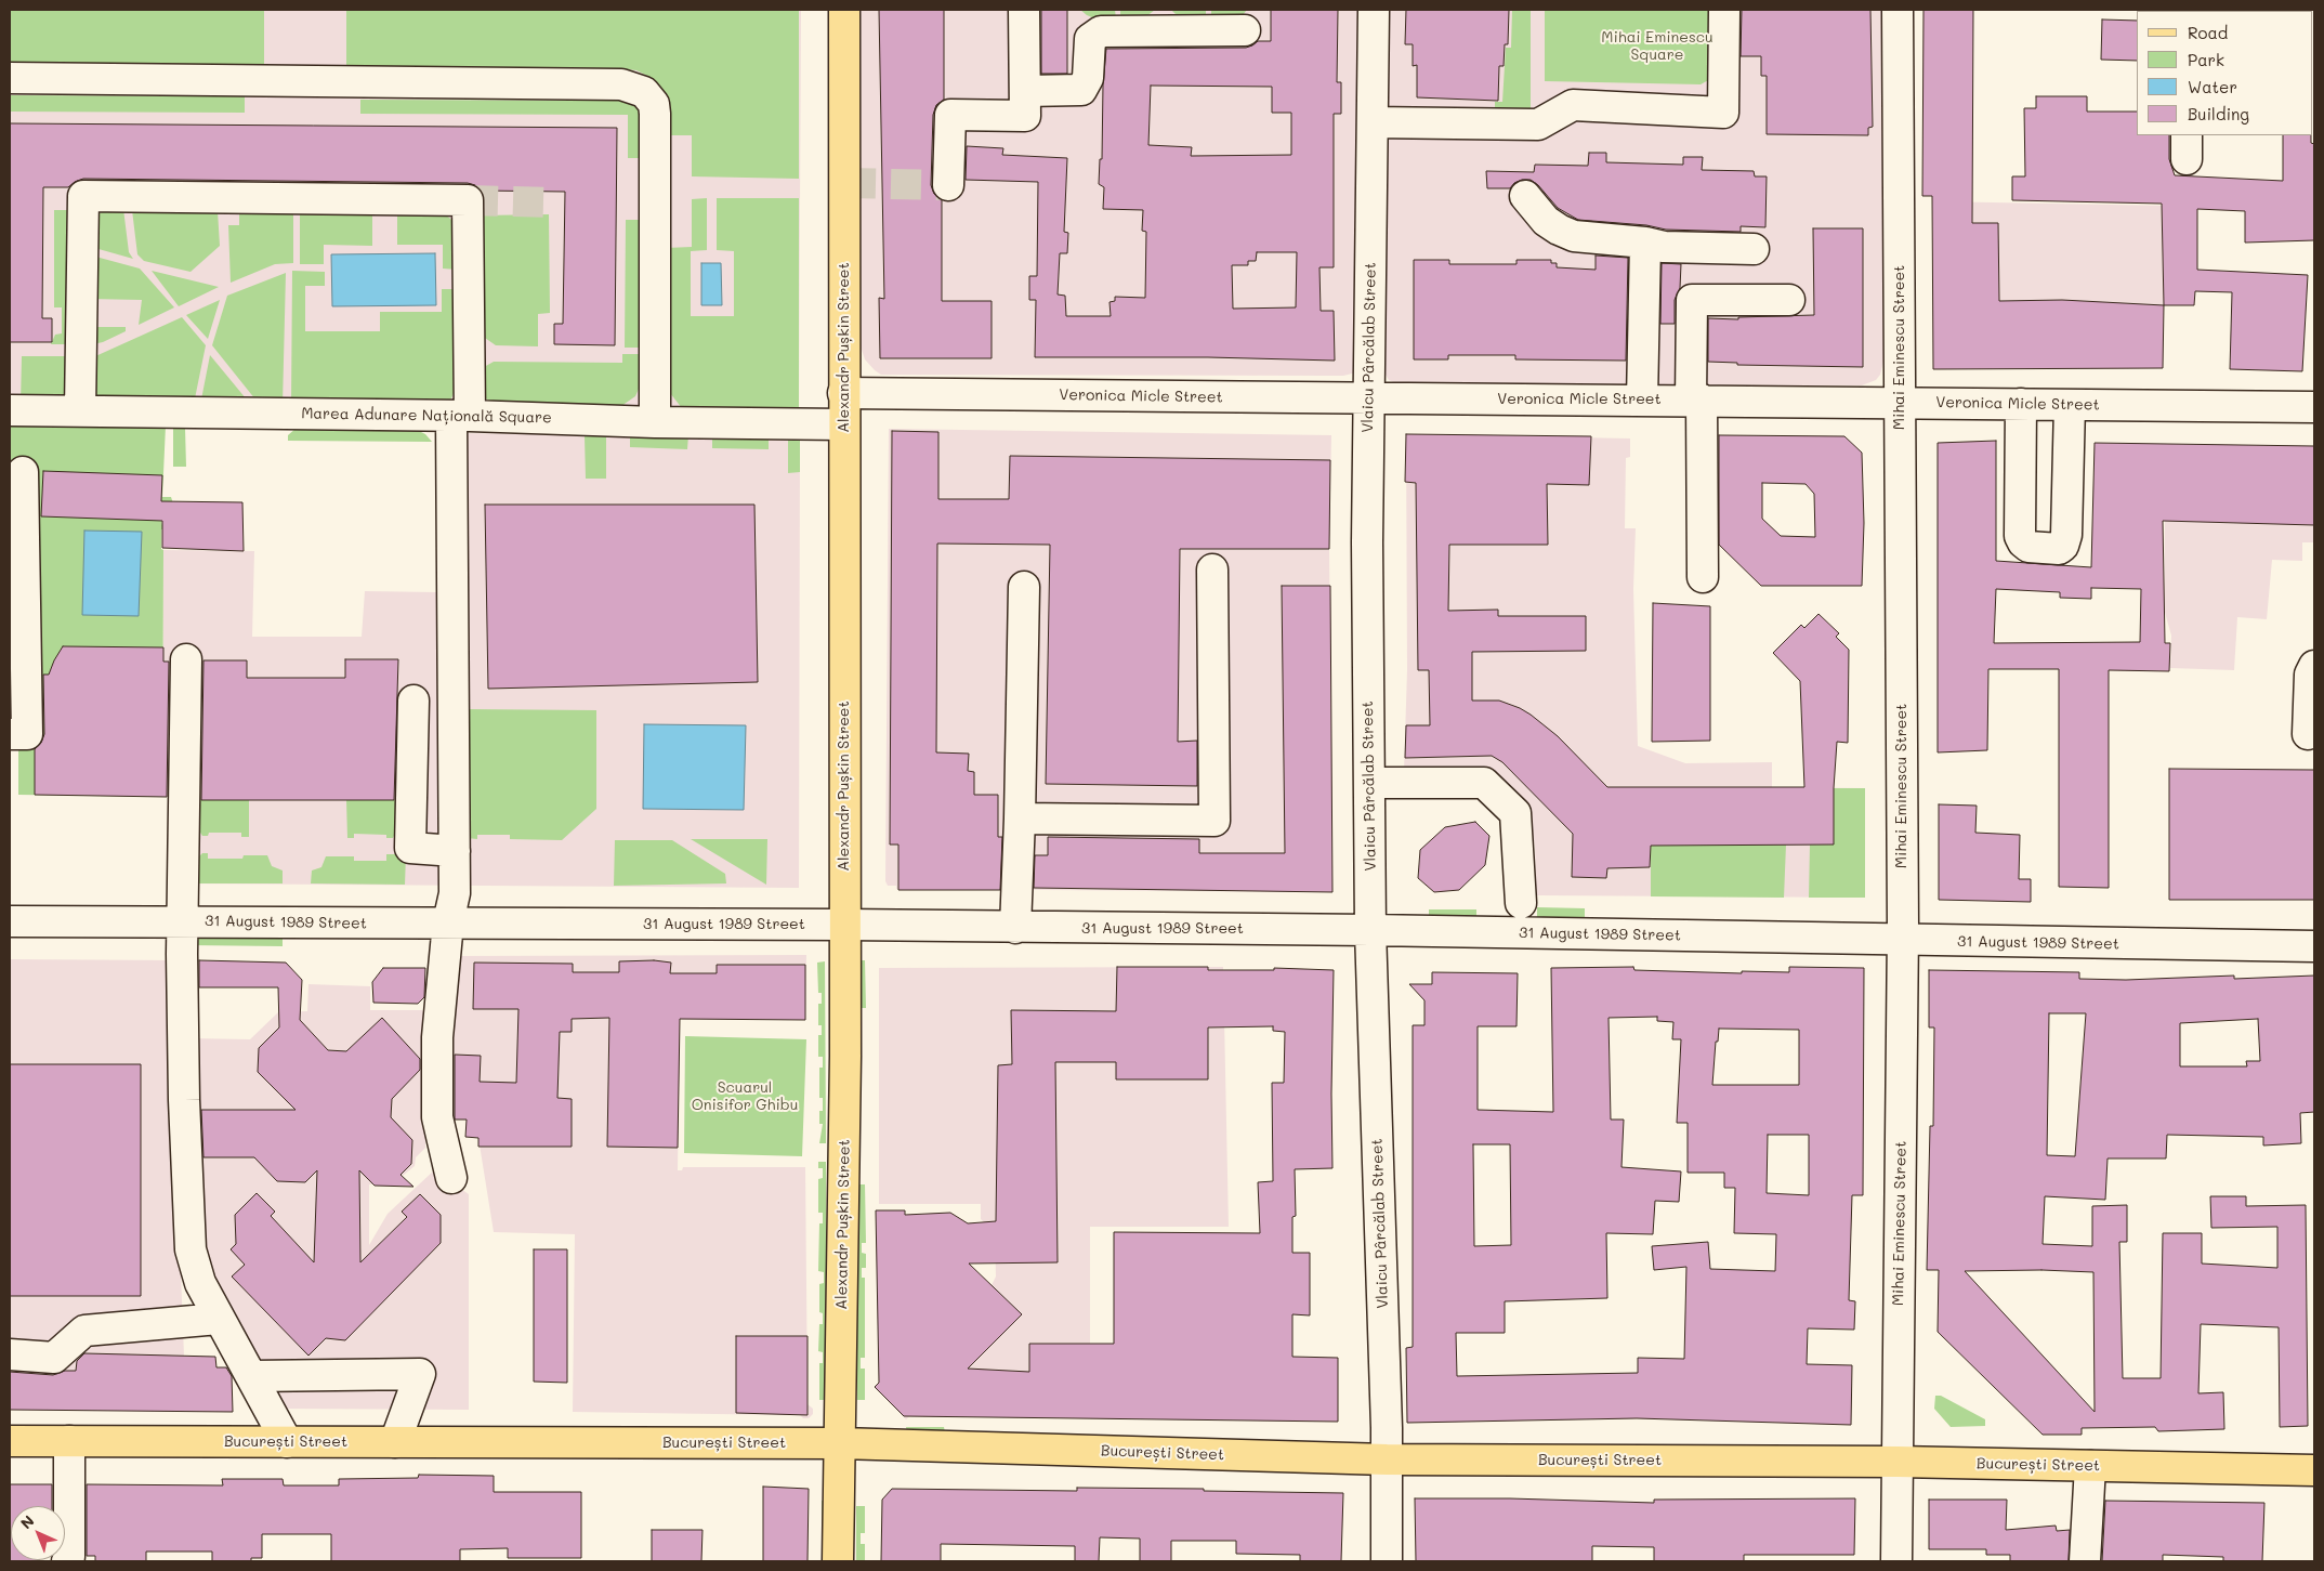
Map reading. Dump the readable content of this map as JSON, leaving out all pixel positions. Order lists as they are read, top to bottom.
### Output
{
  "streets": {
    "main road": ["Alexandr Pușkin Street", "București Street"],
    "street": [
      "Vlaicu Pârcălab Street",
      "Mihai Eminescu Street",
      "Veronica Micle Street",
      "Marea Adunare Națională Square",
      "31 August 1989 Street"
    ]
  },
  "crossings": [
    ["Alexandr Pușkin Street", "Veronica Micle Street"],
    ["Alexandr Pușkin Street", "Marea Adunare Națională Square"],
    ["Alexandr Pușkin Street", "31 August 1989 Street"],
    ["Alexandr Pușkin Street", "București Street"],
    ["Vlaicu Pârcălab Street", "Veronica Micle Street"],
    ["Vlaicu Pârcălab Street", "31 August 1989 Street"],
    ["Vlaicu Pârcălab Street", "București Street"],
    ["Mihai Eminescu Street", "Veronica Micle Street"],
    ["Mihai Eminescu Street", "31 August 1989 Street"],
    ["Mihai Eminescu Street", "București Street"]
  ],
  "parks": ["Mihai Eminescu Square", "Scuarul Onisifor Ghibu"],
  "legend": [
    "Road",
    "Park",
    "Water",
    "Building"
  ],
  "north": "top left"
}
